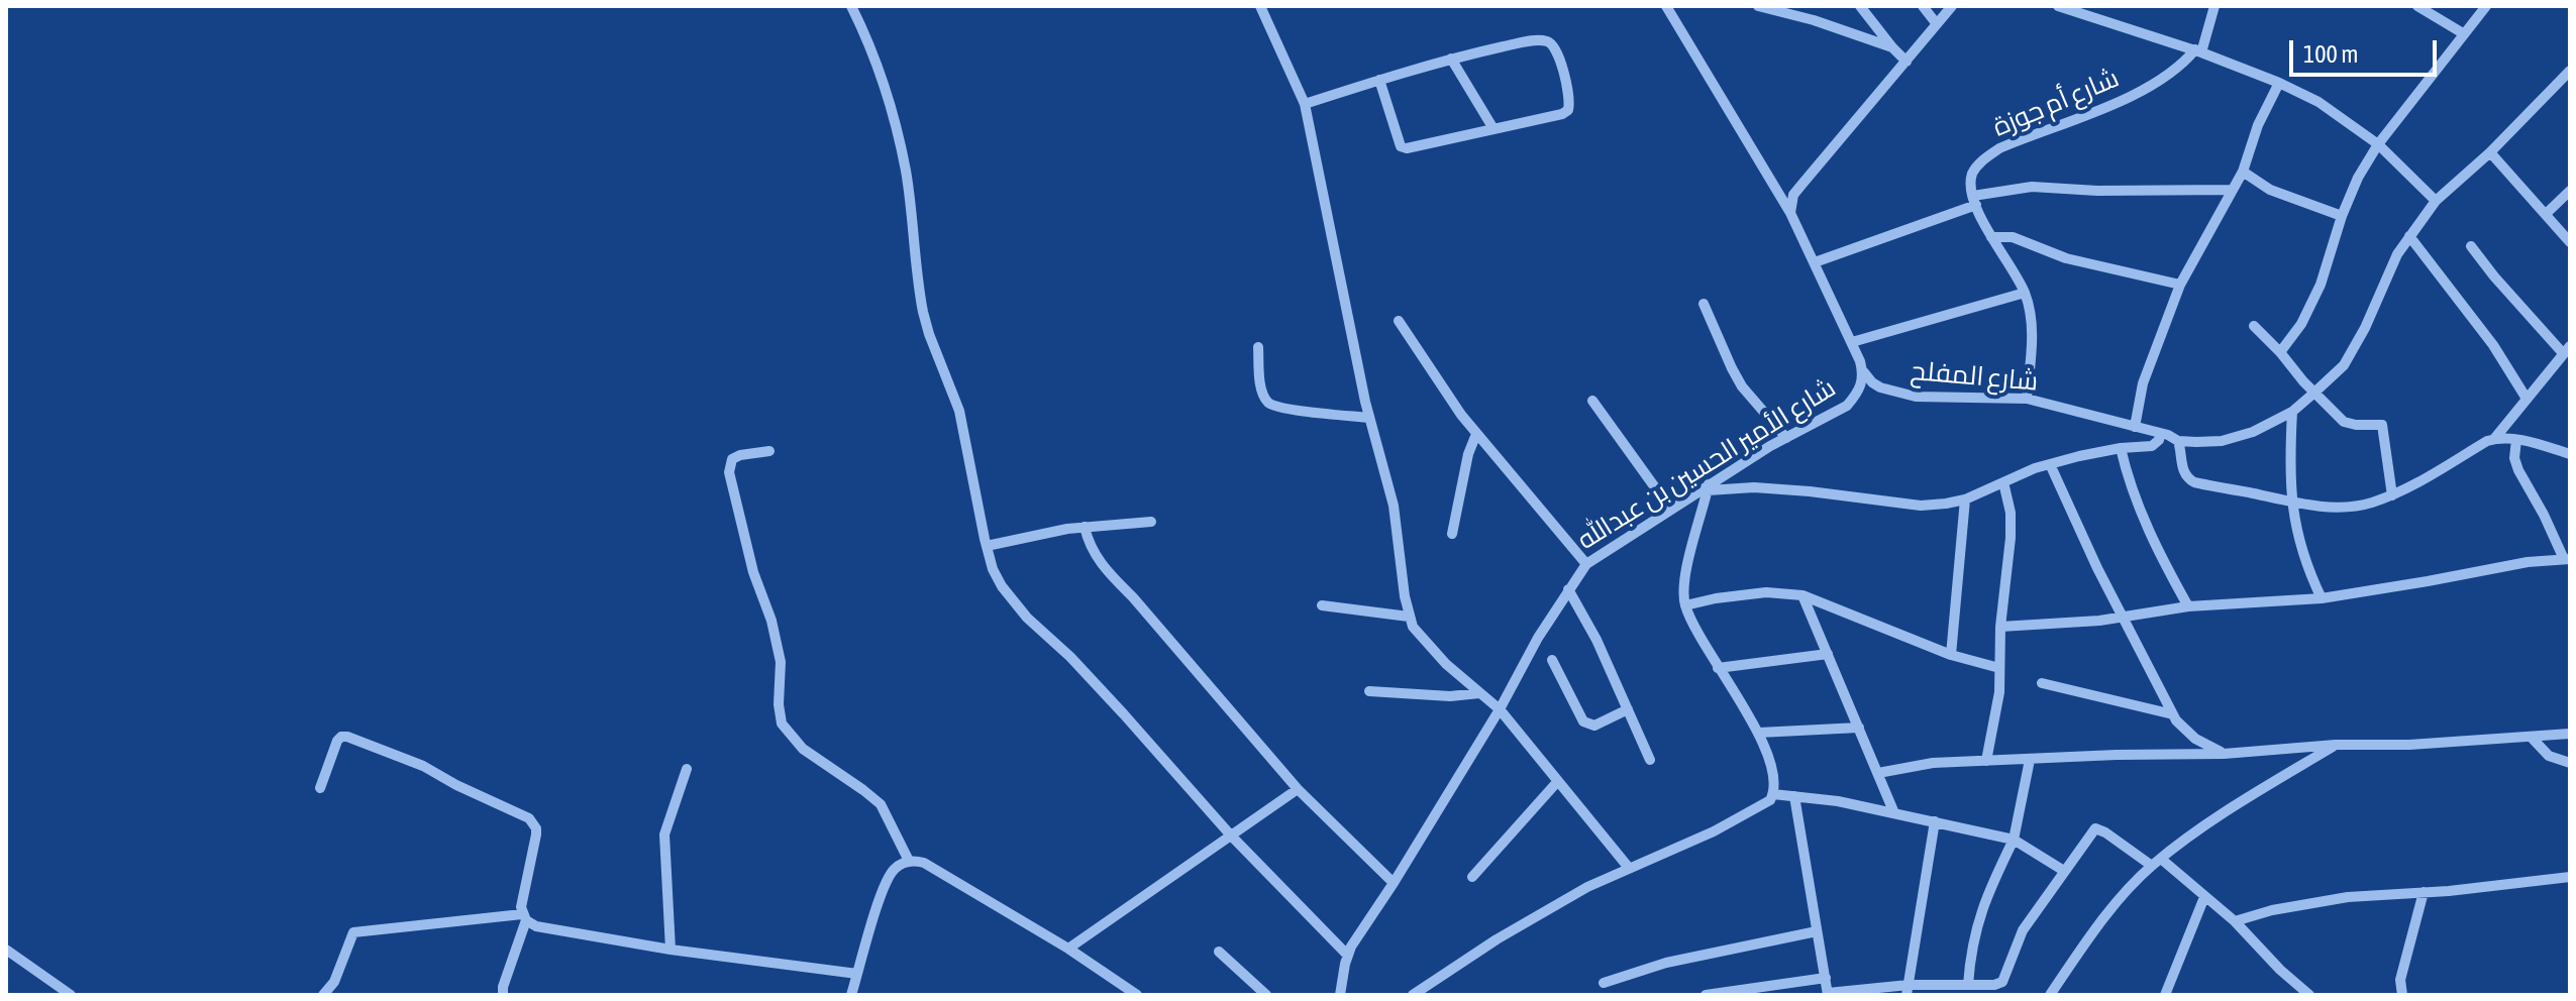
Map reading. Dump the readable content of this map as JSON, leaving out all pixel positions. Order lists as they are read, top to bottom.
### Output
{
  "streets": {
    "street": ["شارع أم جوزة", "شارع المفلح", "شارع الأمير الحسين بن عبدالله"]
  },
  "crossings": [
    ["شارع المفلح", "شارع الأمير الحسين بن عبدالله"]
  ],
  "scale_bar": "100 m"
}
